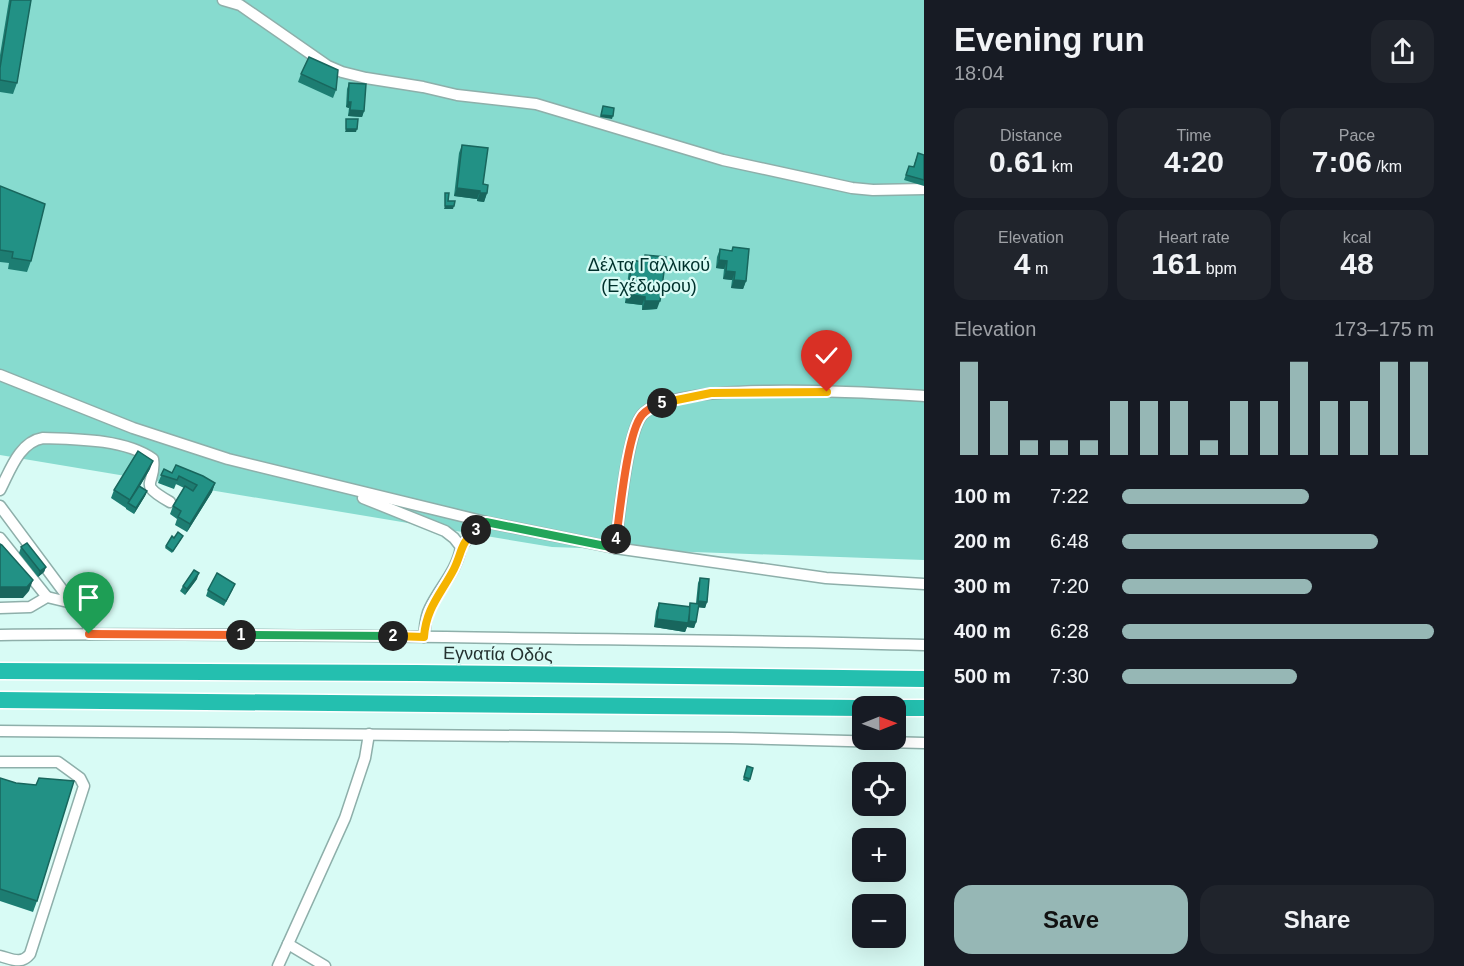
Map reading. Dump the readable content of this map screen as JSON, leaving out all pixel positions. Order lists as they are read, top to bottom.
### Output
{
  "streets": {
    "highway": ["Εγνατία Οδός"]
  },
  "parks": ["Δέλτα Γαλλικού (Εχέδωρου)"],
  "north": "right",
  "page": {
    "heading": ["Evening run", "18:04"],
    "stats": [
      ["Distance", "0.61 km"],
      ["Time", "4:20"],
      ["Pace", "7:06 /km"],
      ["Elevation", "4 m"],
      ["Heart rate", "161 bpm"],
      ["kcal", "48"]
    ],
    "chart": ["Elevation", "173–175 m"],
    "pins": [
      "5",
      "3",
      "4",
      "1",
      "2"
    ],
    "list": [
      {
        "name": "100 m",
        "note": "7:22"
      },
      {
        "name": "200 m",
        "note": "6:48"
      },
      {
        "name": "300 m",
        "note": "7:20"
      },
      {
        "name": "400 m",
        "note": "6:28"
      },
      {
        "name": "500 m",
        "note": "7:30"
      }
    ],
    "map_buttons": ["+", "−"],
    "buttons": ["Save", "Share"]
  }
}
